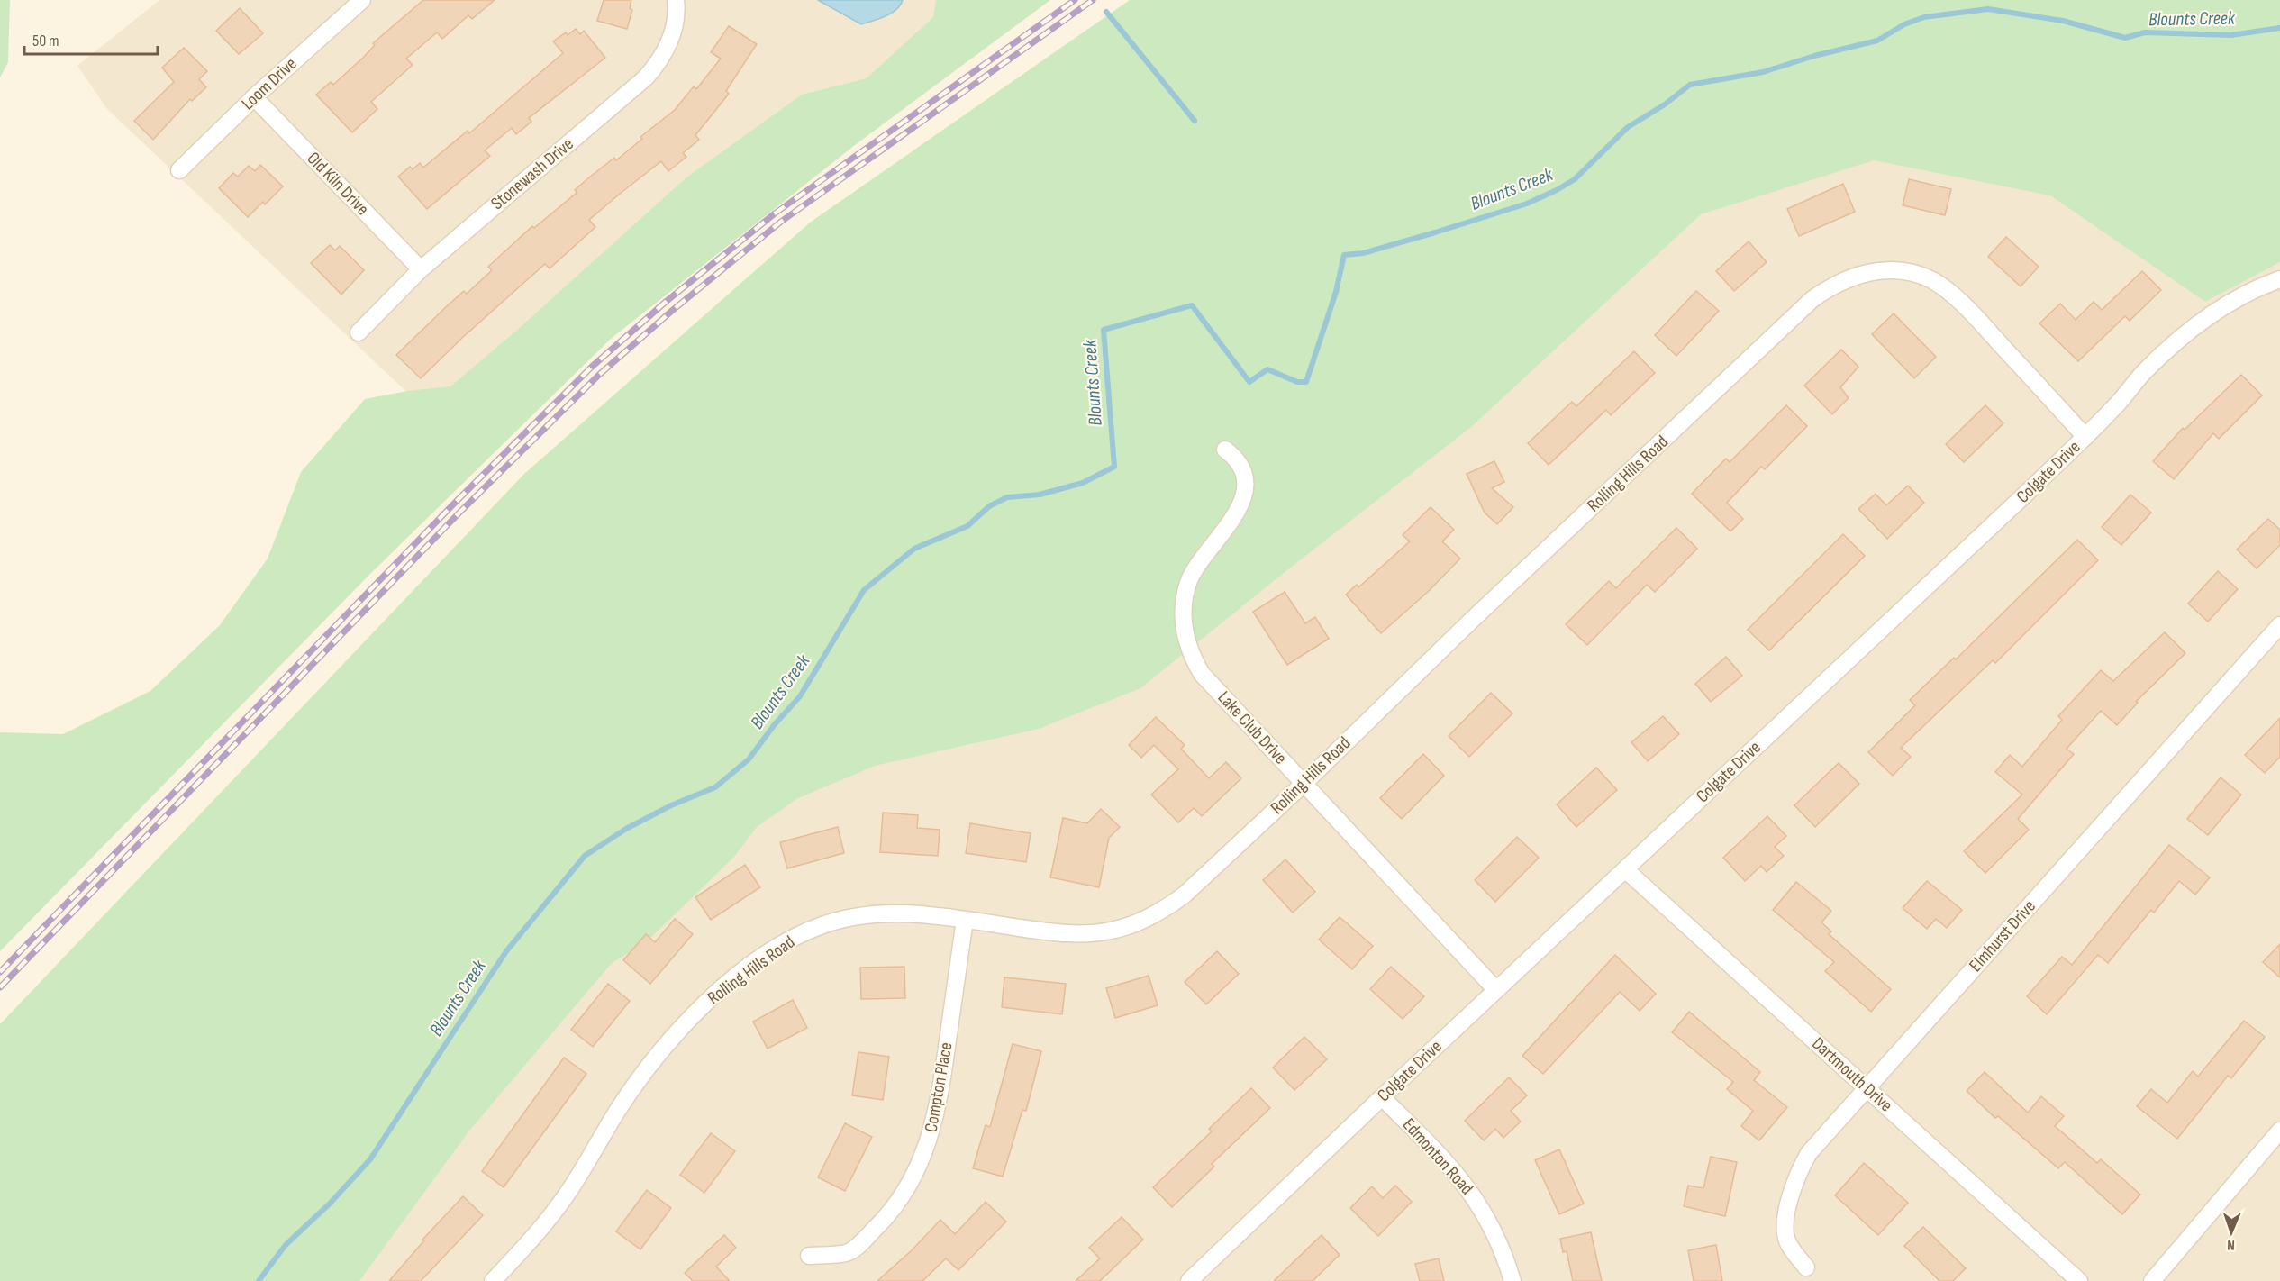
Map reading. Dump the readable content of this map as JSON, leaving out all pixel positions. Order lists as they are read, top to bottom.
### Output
{
  "streets": {
    "street": [
      "Loom Drive",
      "Stonewash Drive",
      "Old Kiln Drive",
      "Colgate Drive",
      "Rolling Hills Road",
      "Lake Club Drive",
      "Elmhurst Drive",
      "Dartmouth Drive",
      "Compton Place",
      "Edmonton Road"
    ]
  },
  "crossings": [
    ["Loom Drive", "Old Kiln Drive"],
    ["Stonewash Drive", "Old Kiln Drive"],
    ["Colgate Drive", "Rolling Hills Road"],
    ["Colgate Drive", "Lake Club Drive"],
    ["Colgate Drive", "Dartmouth Drive"],
    ["Colgate Drive", "Edmonton Road"],
    ["Rolling Hills Road", "Lake Club Drive"],
    ["Rolling Hills Road", "Compton Place"],
    ["Elmhurst Drive", "Dartmouth Drive"]
  ],
  "water": ["Blounts Creek"],
  "scale_bar": "50 m",
  "north": "bottom"
}
